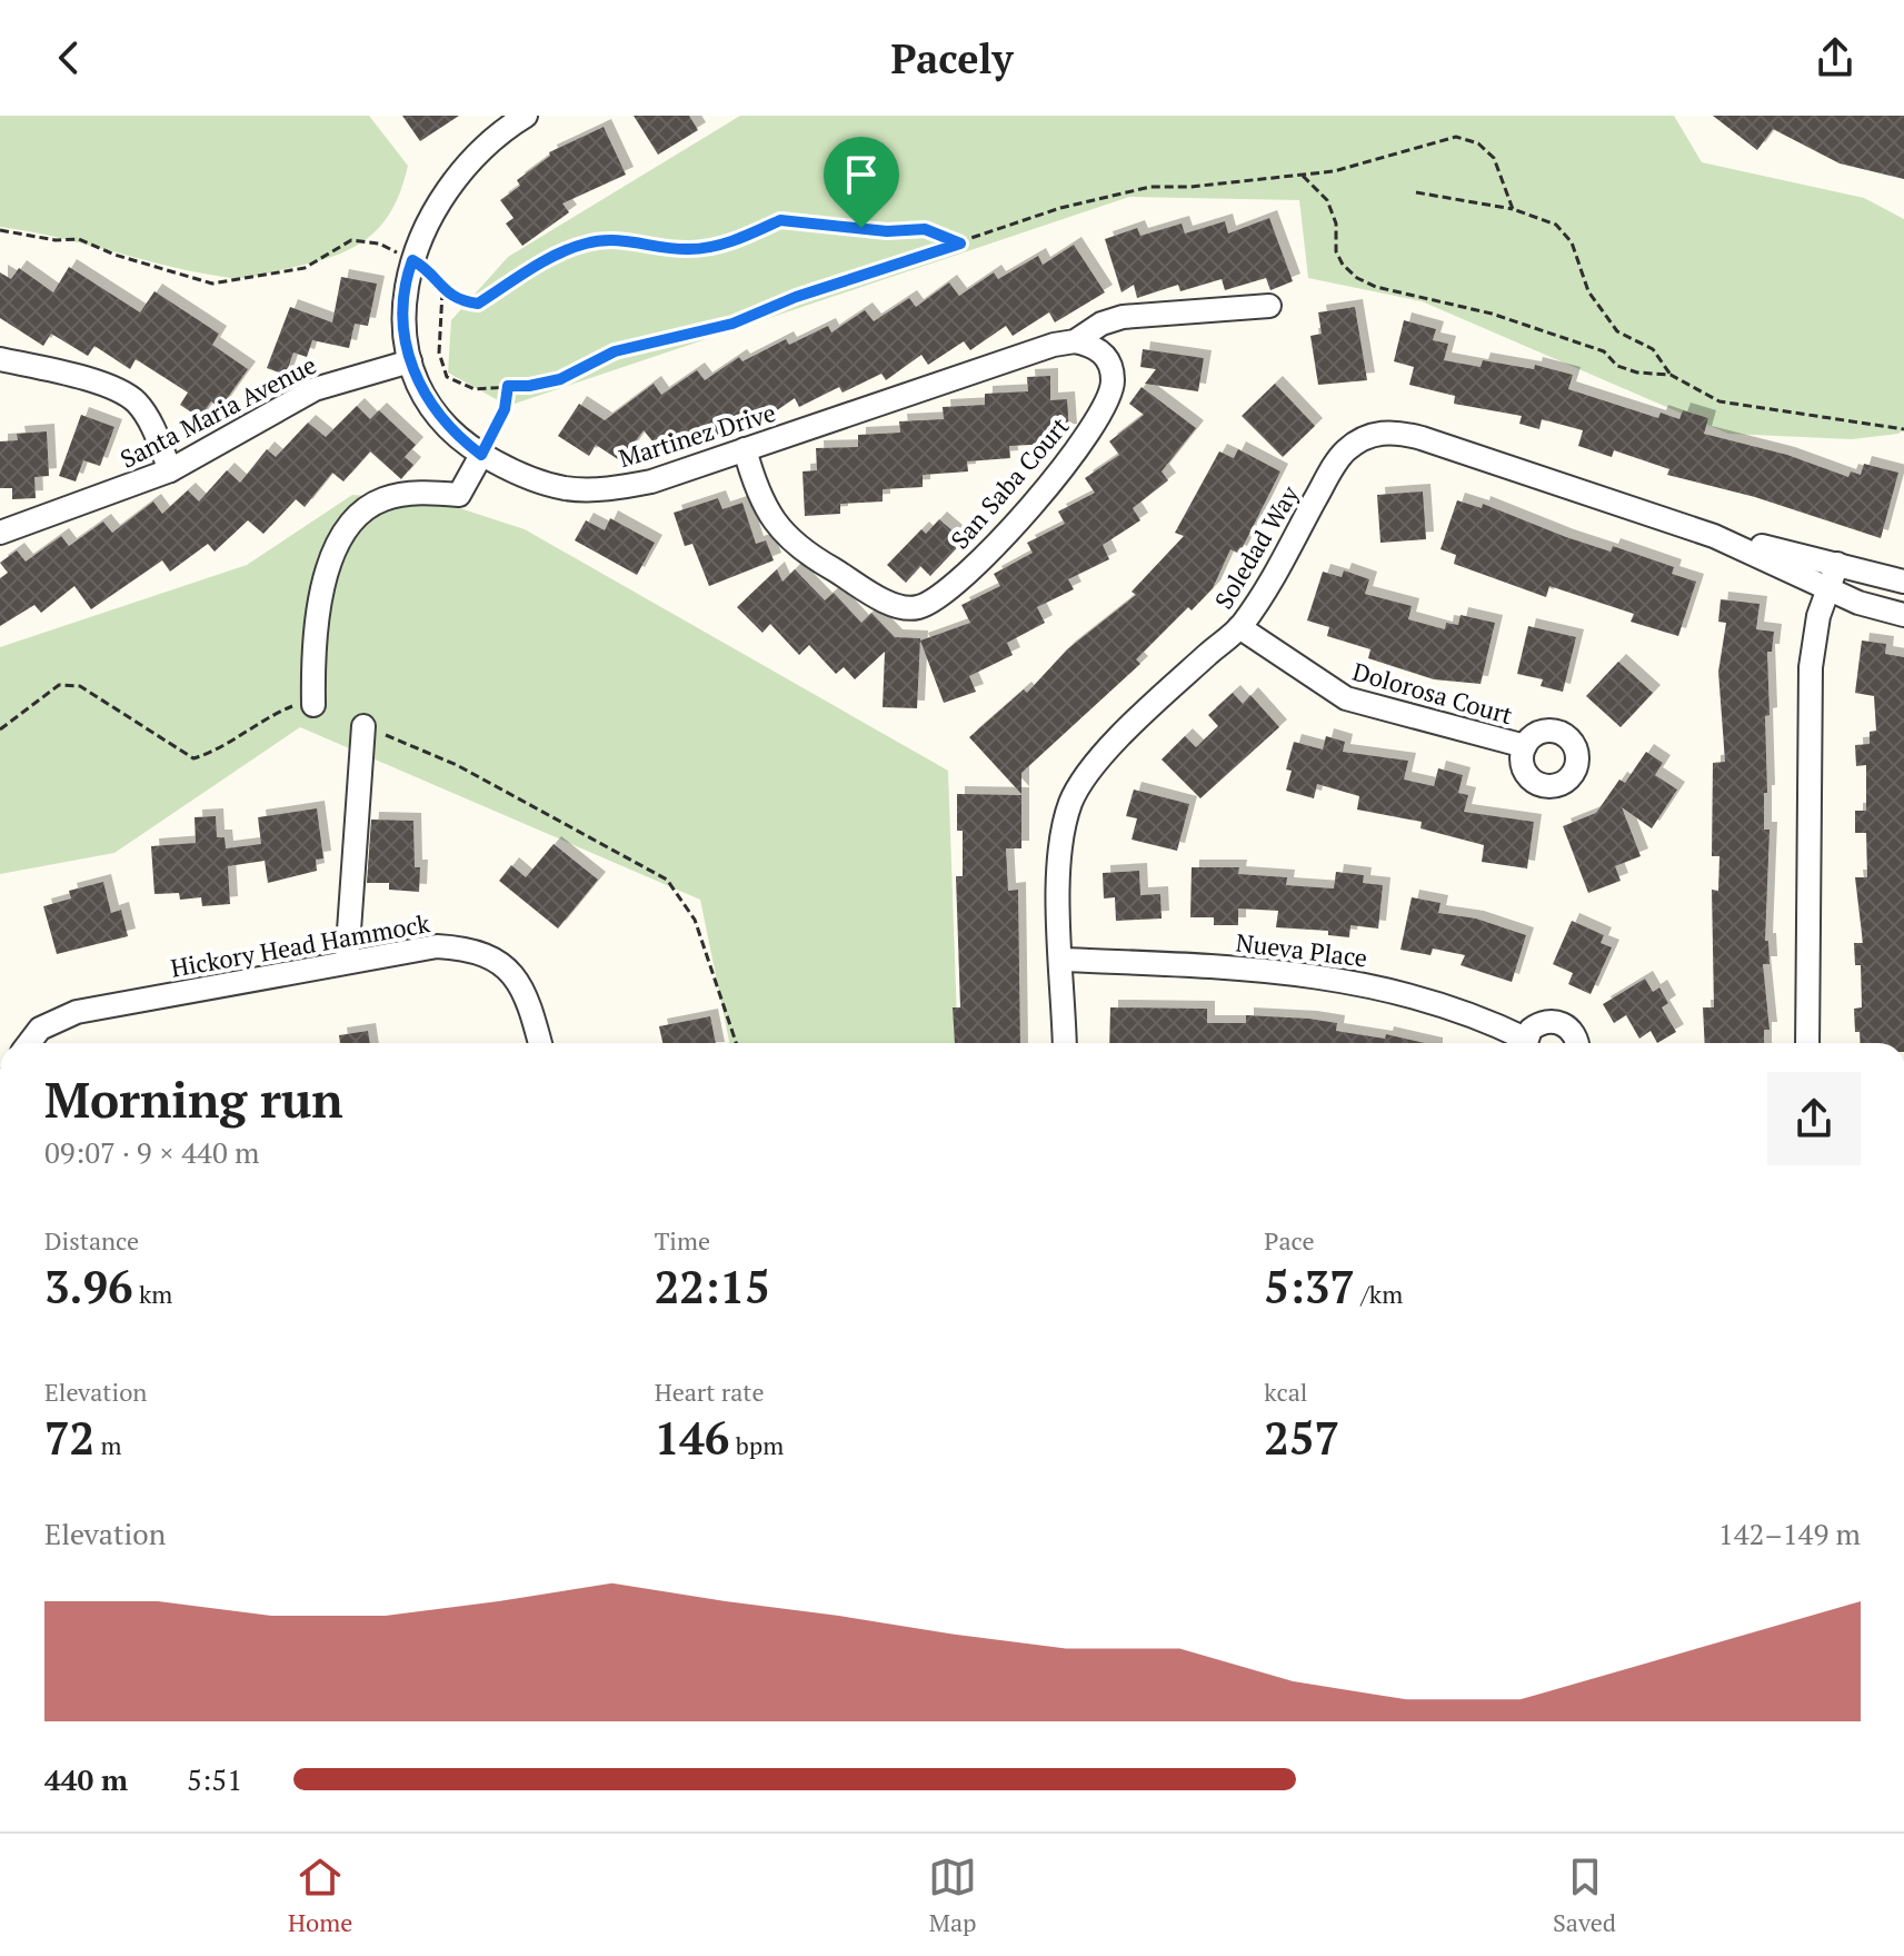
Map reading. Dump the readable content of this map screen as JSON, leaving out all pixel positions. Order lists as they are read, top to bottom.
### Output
{
  "streets": {
    "street": [
      "Santa Maria Avenue",
      "Martinez Drive",
      "San Saba Court",
      "Soledad Way",
      "Dolorosa Court",
      "Hickory Head Hammock",
      "Nueva Place"
    ]
  },
  "crossings": [
    ["Santa Maria Avenue", "Martinez Drive"],
    ["Martinez Drive", "San Saba Court"],
    ["Soledad Way", "Dolorosa Court"],
    ["Soledad Way", "Nueva Place"]
  ],
  "page": {
    "header": "Pacely",
    "heading": ["Morning run", "09:07 · 9 × 440 m"],
    "stats": [
      ["Distance", "3.96 km"],
      ["Time", "22:15"],
      ["Pace", "5:37 /km"],
      ["Elevation", "72 m"],
      ["Heart rate", "146 bpm"],
      ["kcal", "257"]
    ],
    "chart": ["Elevation", "142–149 m"],
    "list": [
      {
        "name": "440 m",
        "note": "5:51"
      }
    ],
    "tabs": ["Home", "Map", "Saved"]
  }
}
